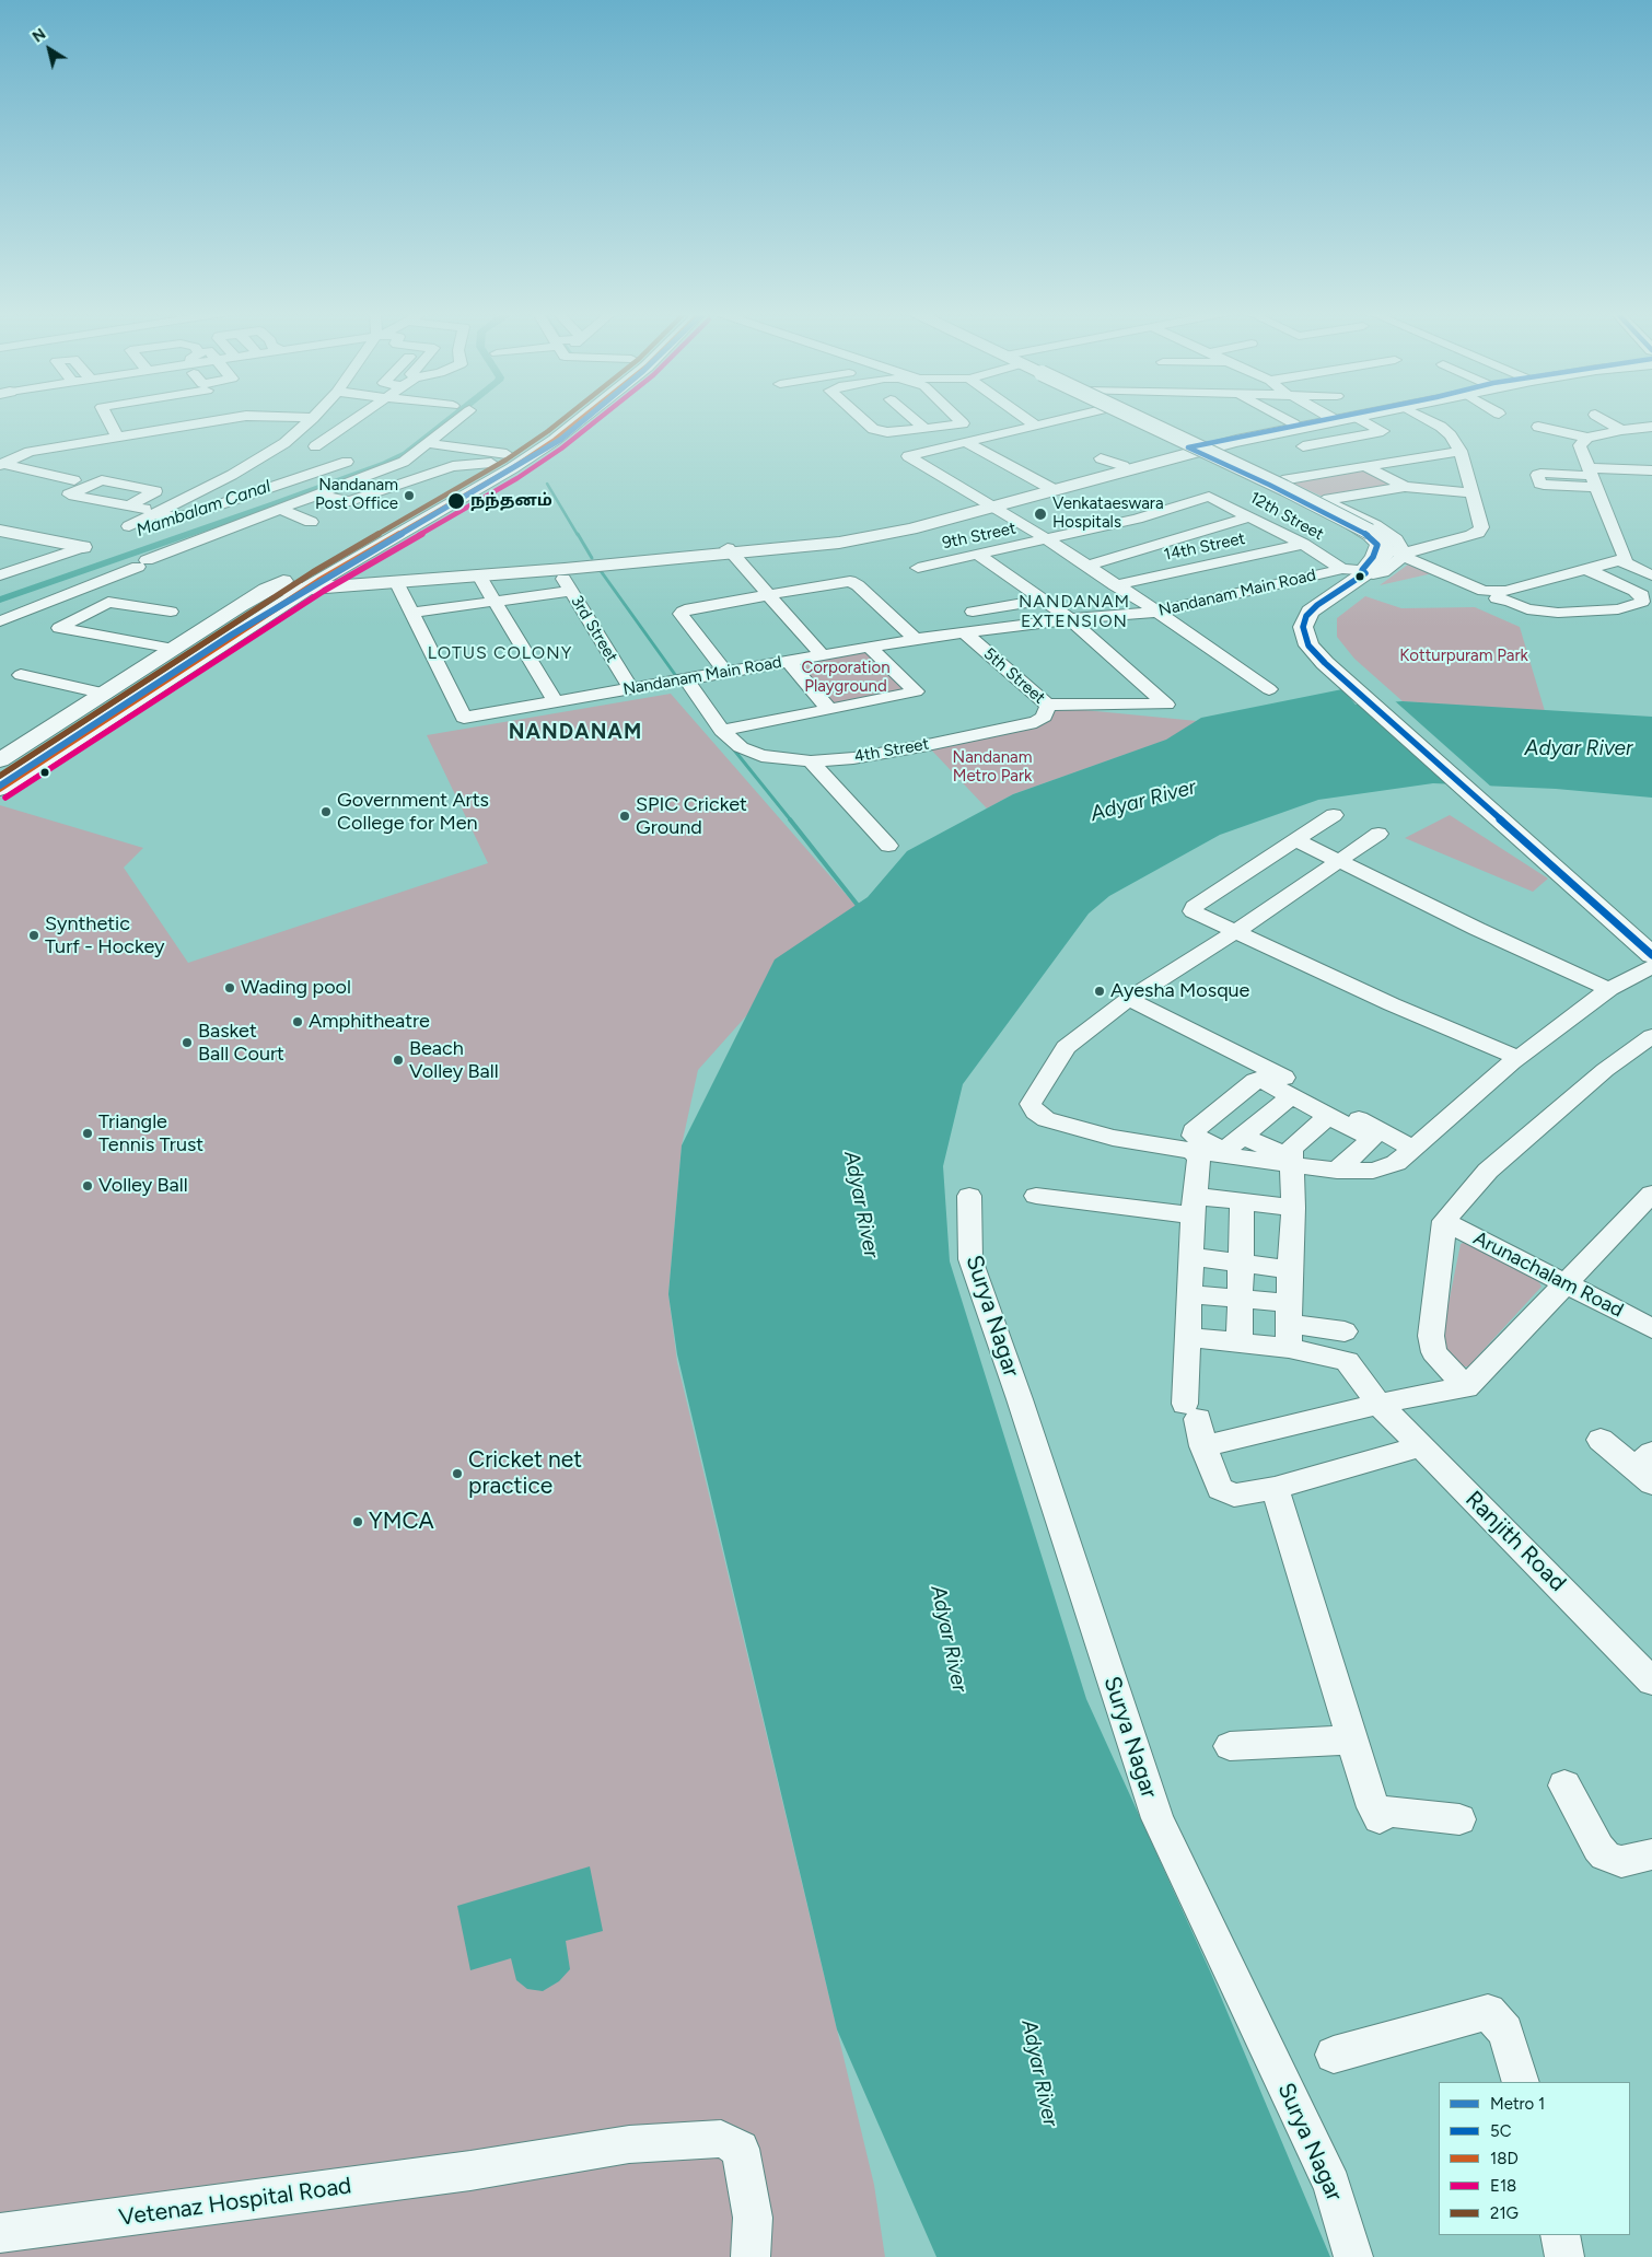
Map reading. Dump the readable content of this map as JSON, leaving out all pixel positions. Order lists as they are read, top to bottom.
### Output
{
  "streets": {
    "street": [
      "12th Street",
      "9th Street",
      "14th Street",
      "Nandanam Main Road",
      "3rd Street",
      "5th Street",
      "4th Street",
      "Arunachalam Road",
      "Surya Nagar",
      "Ranjith Road",
      "Vetenaz Hospital Road"
    ]
  },
  "crossings": [
    ["12th Street", "9th Street"],
    ["12th Street", "14th Street"],
    ["12th Street", "Nandanam Main Road"],
    ["Nandanam Main Road", "3rd Street"],
    ["Nandanam Main Road", "5th Street"],
    ["5th Street", "4th Street"]
  ],
  "districts": ["NANDANAM EXTENSION", "LOTUS COLONY", "NANDANAM"],
  "water": ["Mambalam Canal", "Adyar River"],
  "parks": ["Kotturpuram Park", "Corporation Playground", "Nandanam Metro Park"],
  "places": [
    "Nandanam Post Office",
    "நந்தனம்",
    "Venkataeswara Hospitals",
    "Government Arts College for Men",
    "SPIC Cricket Ground",
    "Synthetic Turf - Hockey",
    "Wading pool",
    "Ayesha Mosque",
    "Amphitheatre",
    "Basket Ball Court",
    "Beach Volley Ball",
    "Triangle Tennis Trust",
    "Volley Ball",
    "Cricket net practice",
    "YMCA"
  ],
  "lines": [
    "metro line 1",
    "transit line 5C",
    "transit line 18D",
    "transit line E18",
    "transit line 21G"
  ],
  "legend": [
    "Metro 1",
    "5C",
    "18D",
    "E18",
    "21G"
  ],
  "north": "top left"
}
